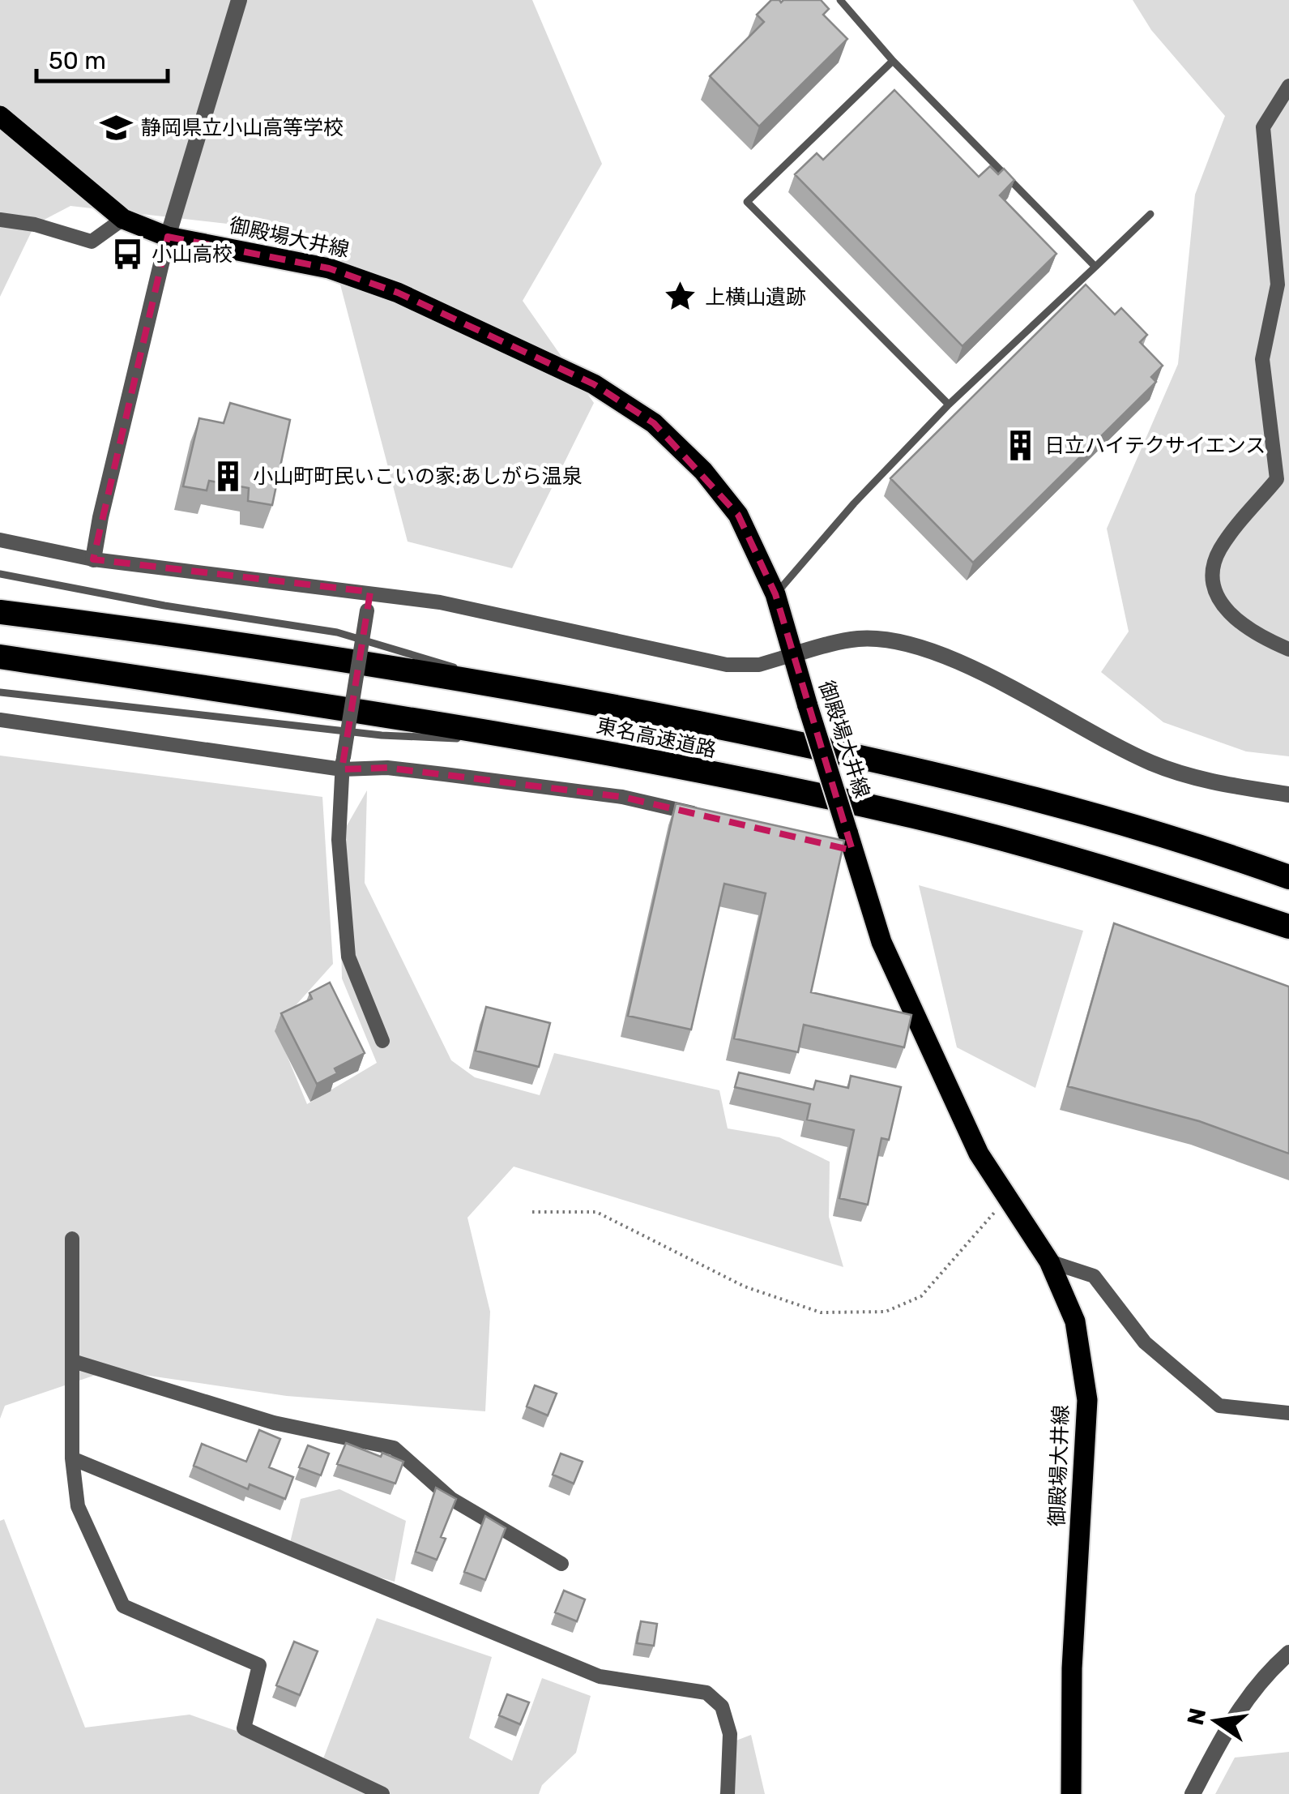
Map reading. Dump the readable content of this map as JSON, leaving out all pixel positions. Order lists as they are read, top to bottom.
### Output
{
  "streets": {
    "highway": ["東名高速道路"],
    "main road": ["御殿場大井線"]
  },
  "places": {
    "school or university": ["静岡県立小山高等学校"],
    "bus stop": ["小山高校"],
    "place": ["上横山遺跡"],
    "building": ["日立ハイテクサイエンス", "小山町町民いこいの家;あしがら温泉"]
  },
  "scale_bar": "50 m",
  "north": "left"
}
